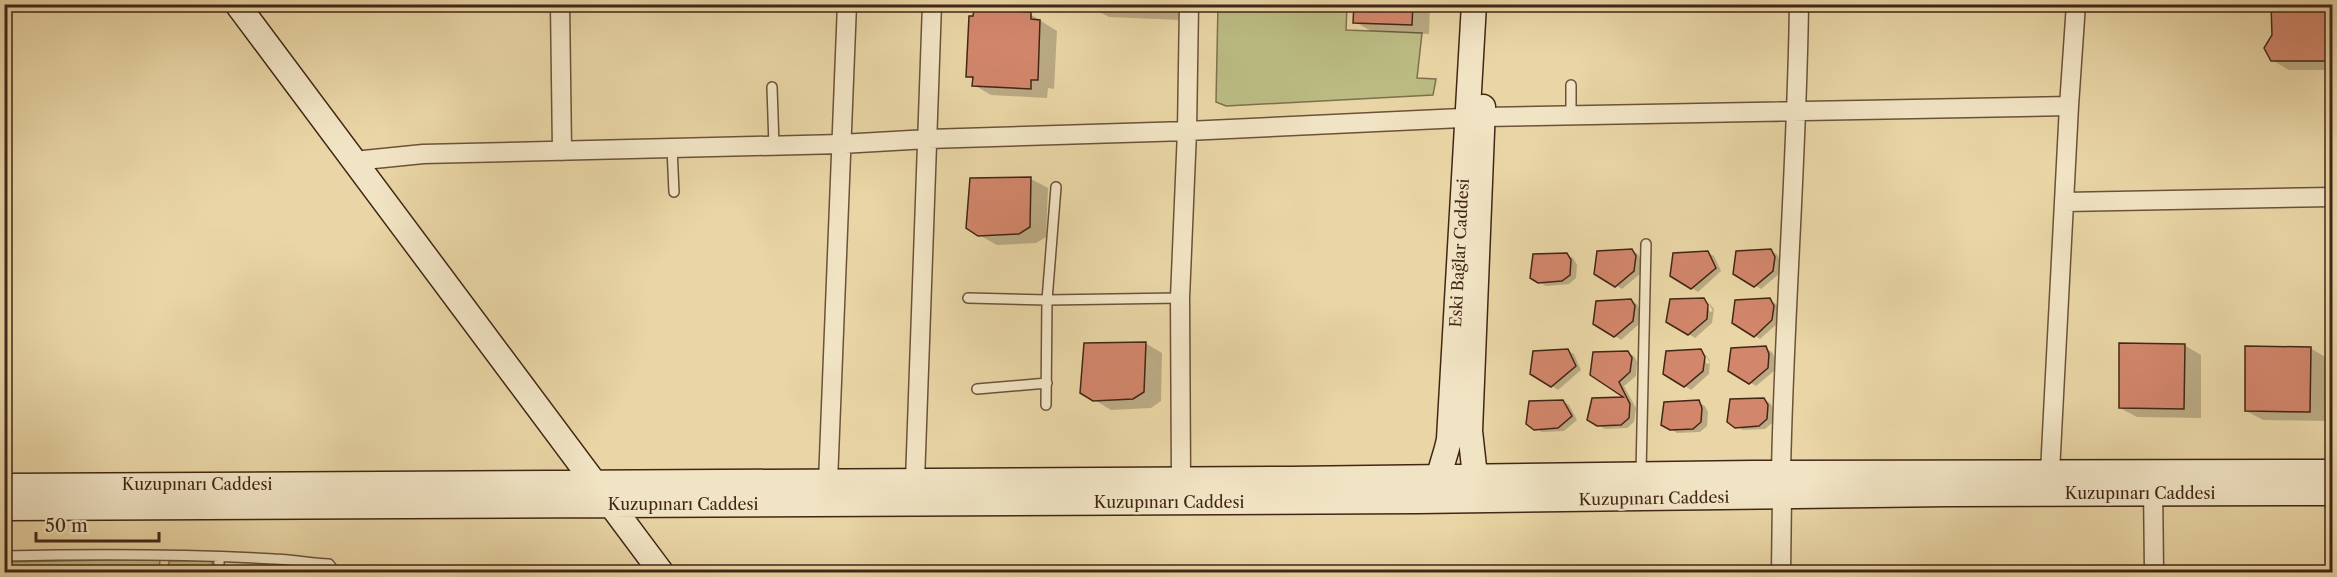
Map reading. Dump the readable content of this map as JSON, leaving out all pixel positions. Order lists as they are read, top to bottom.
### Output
{
  "streets": {
    "street": ["Eski Bağlar Caddesi", "Kuzupınarı Caddesi"]
  },
  "crossings": [
    ["Eski Bağlar Caddesi", "Kuzupınarı Caddesi"]
  ],
  "scale_bar": "50 m"
}
